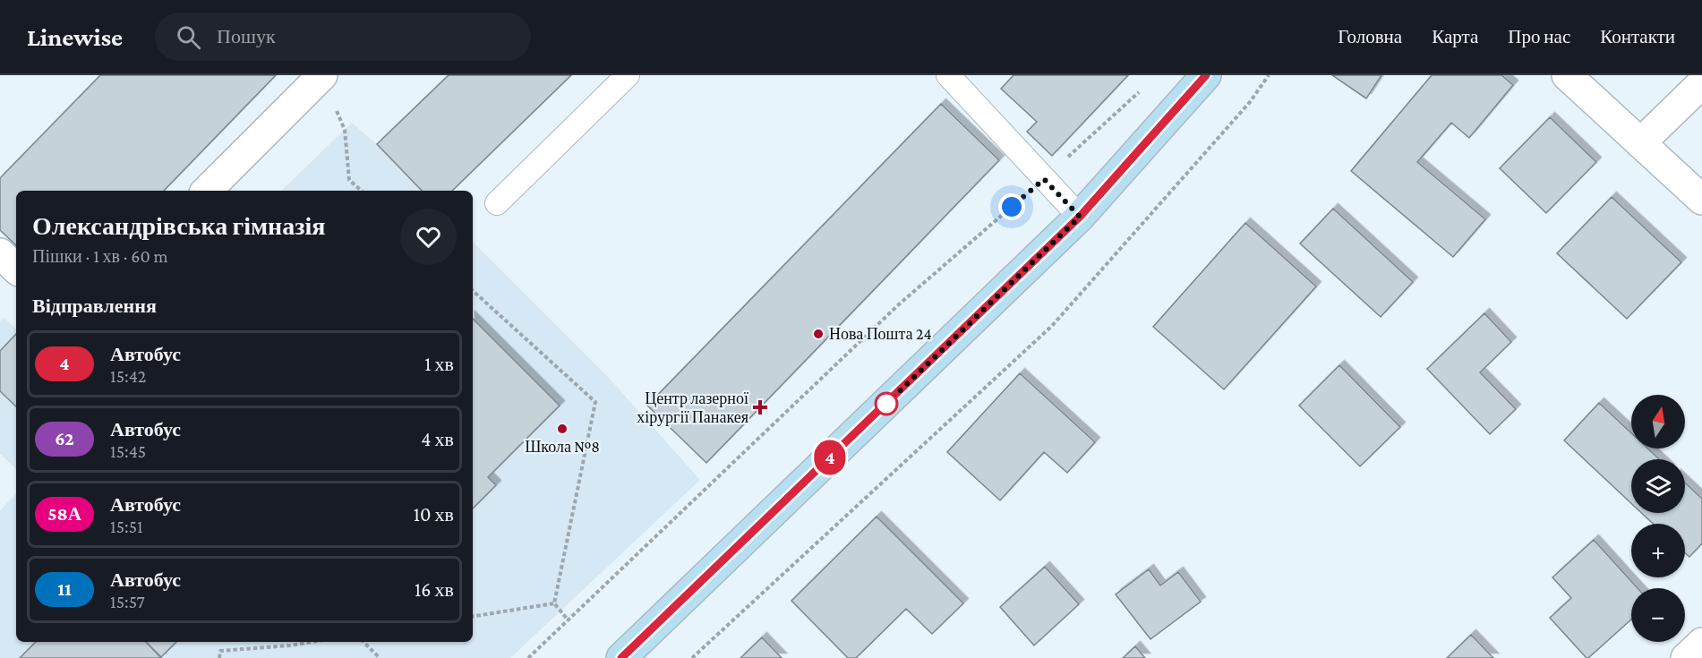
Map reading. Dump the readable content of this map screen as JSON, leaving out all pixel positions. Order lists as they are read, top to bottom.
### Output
{
  "places": {
    "other": ["Нова Пошта 24", "Школа №8"],
    "health": ["Центр лазерної хірургії Панакея"]
  },
  "lines": ["bus line 4"],
  "north": "top",
  "page": {
    "header": "Linewise",
    "search": "Пошук",
    "nav": [
      "Головна",
      "Карта",
      "Про нас",
      "Контакти"
    ],
    "on_map": "4",
    "heading": [
      ["Олександрівська гімназія", "Пішки · 1 хв · 60 m"],
      "Відправлення"
    ],
    "list": [
      {
        "mark": "4",
        "name": "Автобус",
        "note": "15:42",
        "value": "1 хв"
      },
      {
        "mark": "62",
        "name": "Автобус",
        "note": "15:45",
        "value": "4 хв"
      },
      {
        "mark": "58А",
        "name": "Автобус",
        "note": "15:51",
        "value": "10 хв"
      },
      {
        "mark": "11",
        "name": "Автобус",
        "note": "15:57",
        "value": "16 хв"
      }
    ],
    "map_buttons": ["+", "−"]
  }
}
